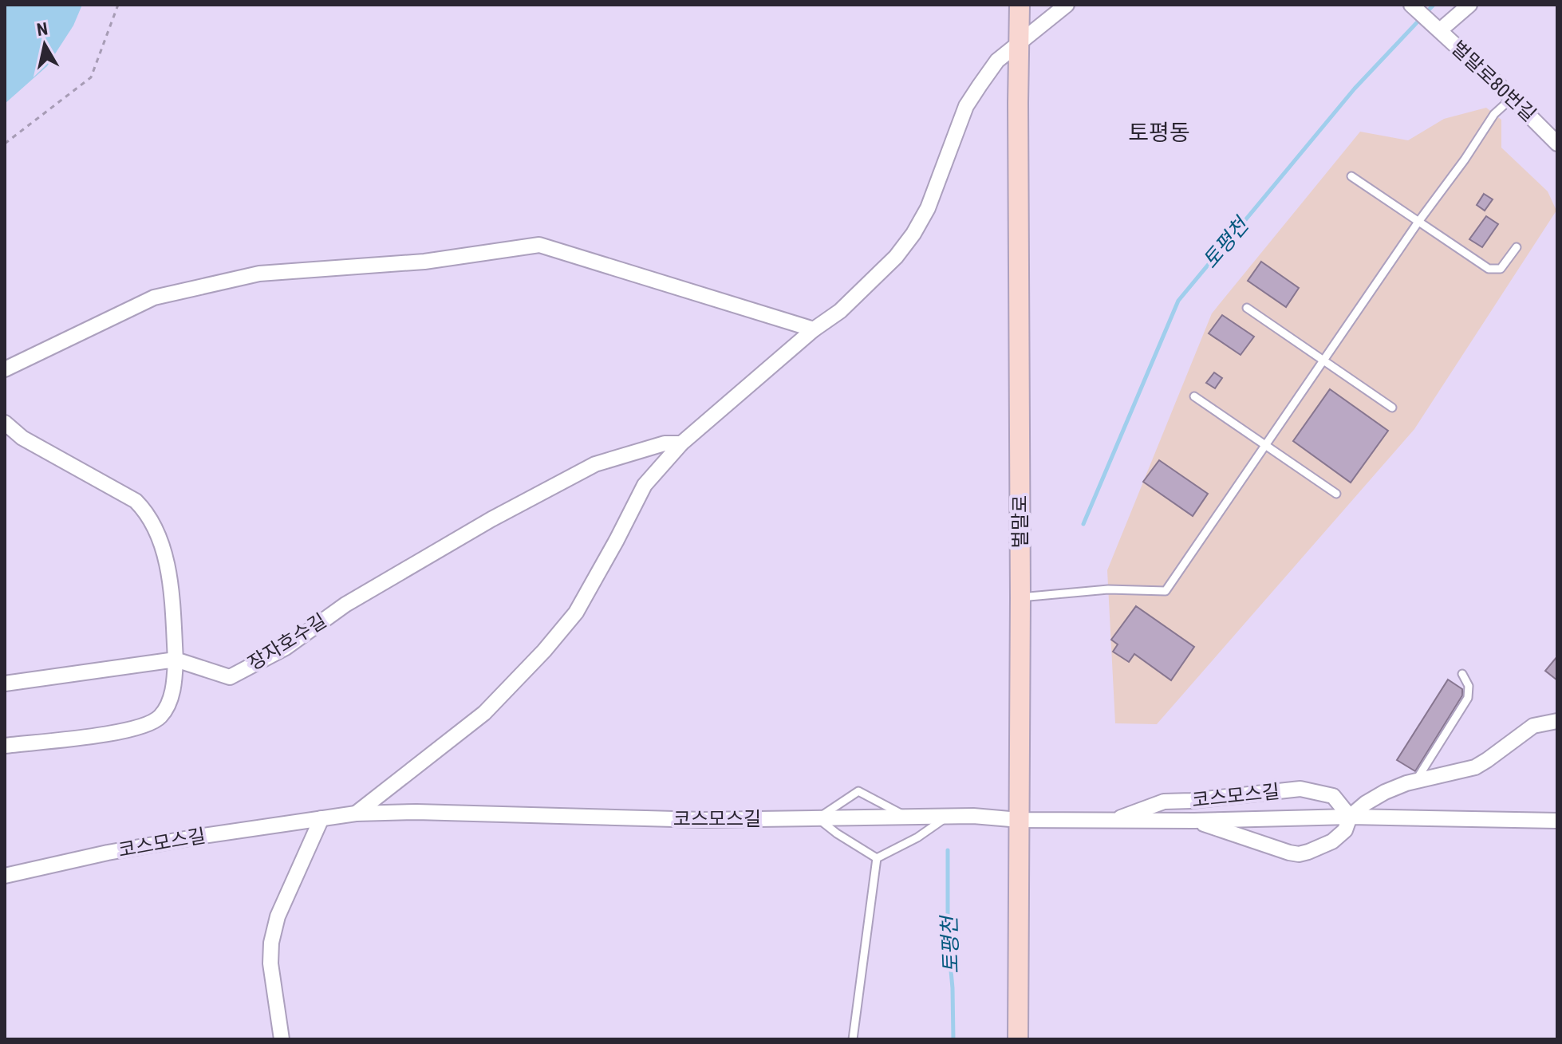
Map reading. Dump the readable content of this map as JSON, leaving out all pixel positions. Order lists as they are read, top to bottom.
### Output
{
  "streets": {
    "street": [
      "벌말로80번길",
      "벌말로",
      "장자호수길",
      "코스모스길"
    ]
  },
  "crossings": [
    ["벌말로", "코스모스길"]
  ],
  "districts": ["토평동"],
  "water": ["토평천"],
  "north": "top"
}
